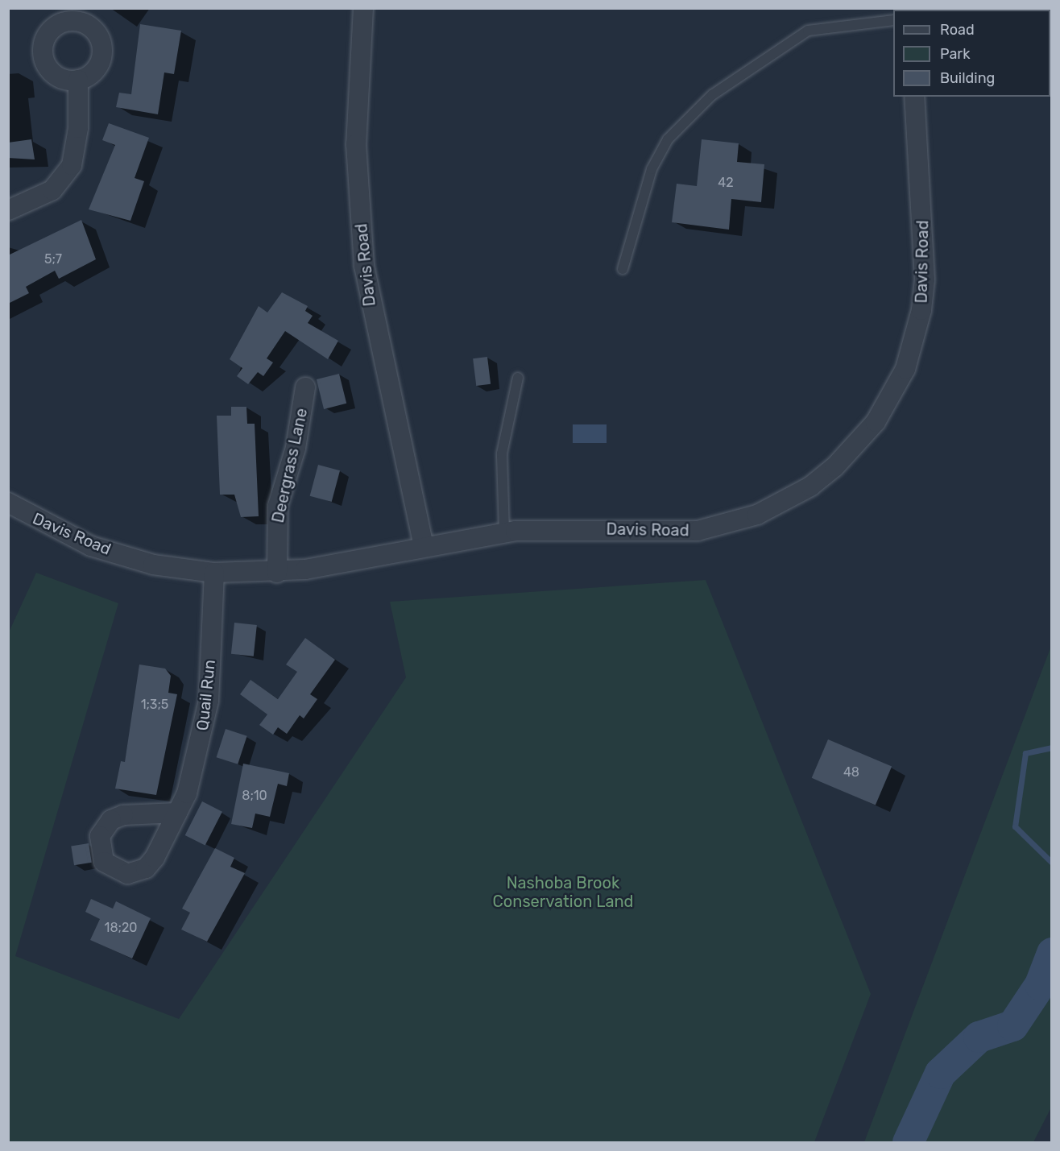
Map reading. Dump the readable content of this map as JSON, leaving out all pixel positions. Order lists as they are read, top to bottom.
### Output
{
  "streets": {
    "street": ["Davis Road", "Deergrass Lane", "Quail Run"]
  },
  "crossings": [
    ["Davis Road", "Deergrass Lane"],
    ["Davis Road", "Quail Run"]
  ],
  "parks": ["Nashoba Brook Conservation Land"],
  "house_numbers": [
    "42",
    "5;7",
    "1;3;5",
    "48",
    "8;10",
    "18;20"
  ],
  "legend": ["Road", "Park", "Building"]
}
